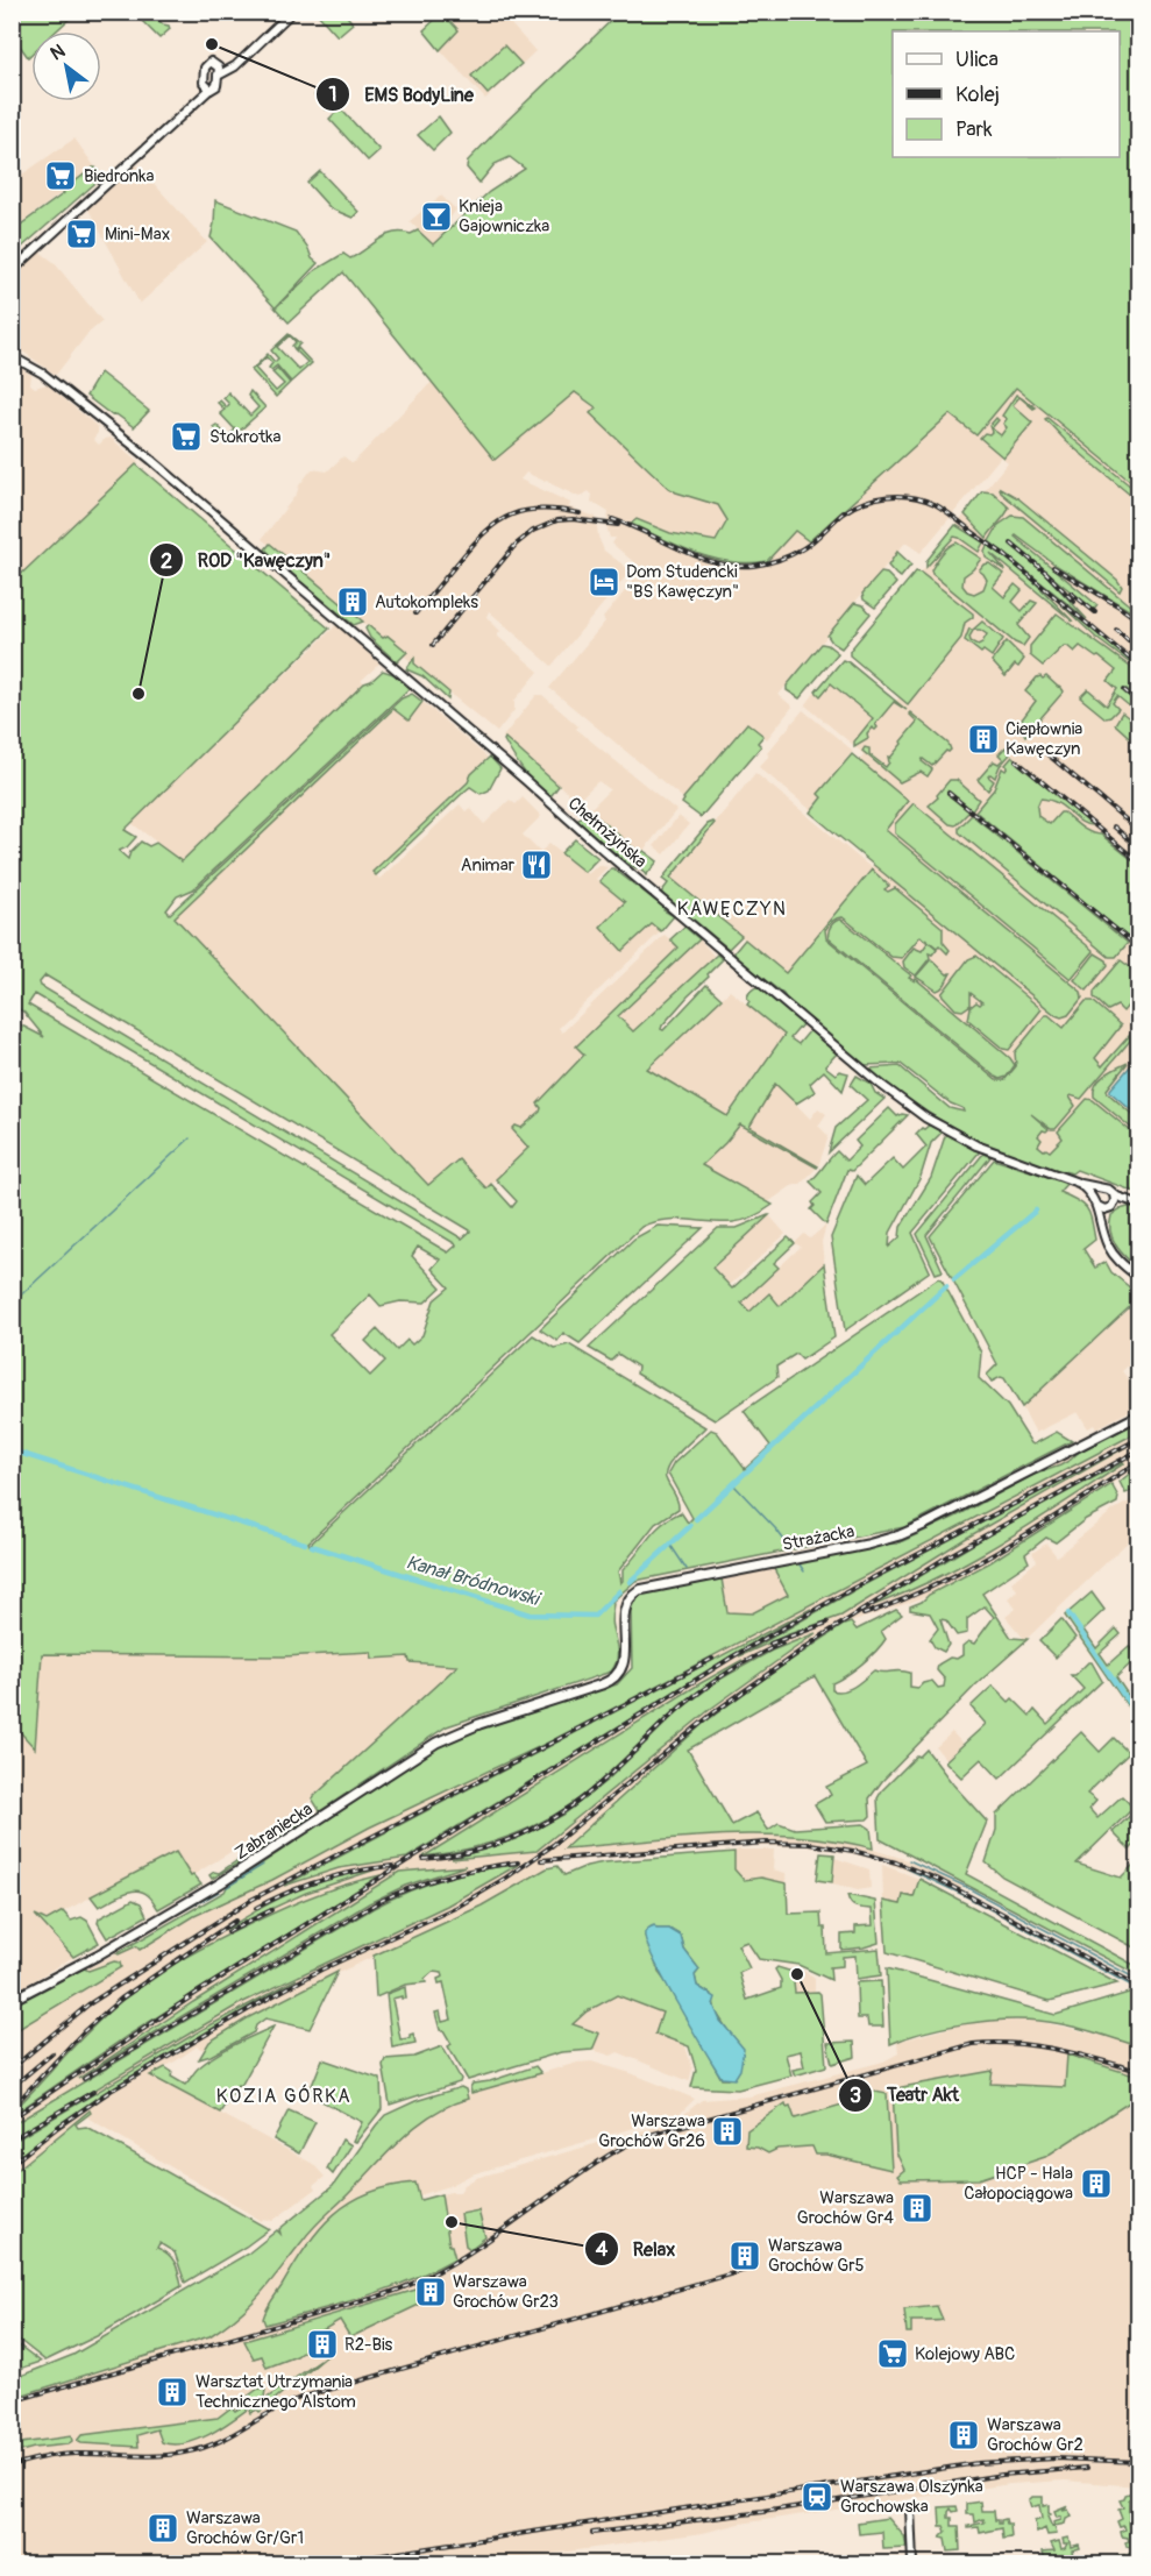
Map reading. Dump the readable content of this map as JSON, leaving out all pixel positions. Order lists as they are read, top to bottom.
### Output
{
  "streets": {
    "main road": ["Strażacka", "Zabraniecka"],
    "street": ["Chełmżyńska"]
  },
  "crossings": [
    ["Strażacka", "Zabraniecka"]
  ],
  "districts": ["KAWĘCZYN", "KOZIA GÓRKA"],
  "water": ["Kanał Bródnowski"],
  "places": {
    "other": [
      "EMS BodyLine",
      "ROD \"Kawęczyn\"",
      "Teatr Akt",
      "Relax"
    ],
    "supermarket": [
      "Biedronka",
      "Mini-Max",
      "Stokrotka",
      "Kolejowy ABC"
    ],
    "bar": ["Knieja Gajowniczka"],
    "hotel": ["Dom Studencki \"BS Kawęczyn\""],
    "building": [
      "Autokompleks",
      "Ciepłownia Kawęczyn",
      "Warszawa Grochów Gr26",
      "HCP - Hala Całopociągowa",
      "Warszawa Grochów Gr4",
      "Warszawa Grochów Gr5",
      "Warszawa Grochów Gr23",
      "R2-Bis",
      "Warsztat Utrzymania Technicznego Alstom",
      "Warszawa Grochów Gr2",
      "Warszawa Grochów Gr/Gr1"
    ],
    "restaurant": ["Animar"],
    "station": ["Warszawa Olszynka Grochowska"]
  },
  "legend": ["Ulica", "Kolej", "Park"],
  "north": "top left"
}
